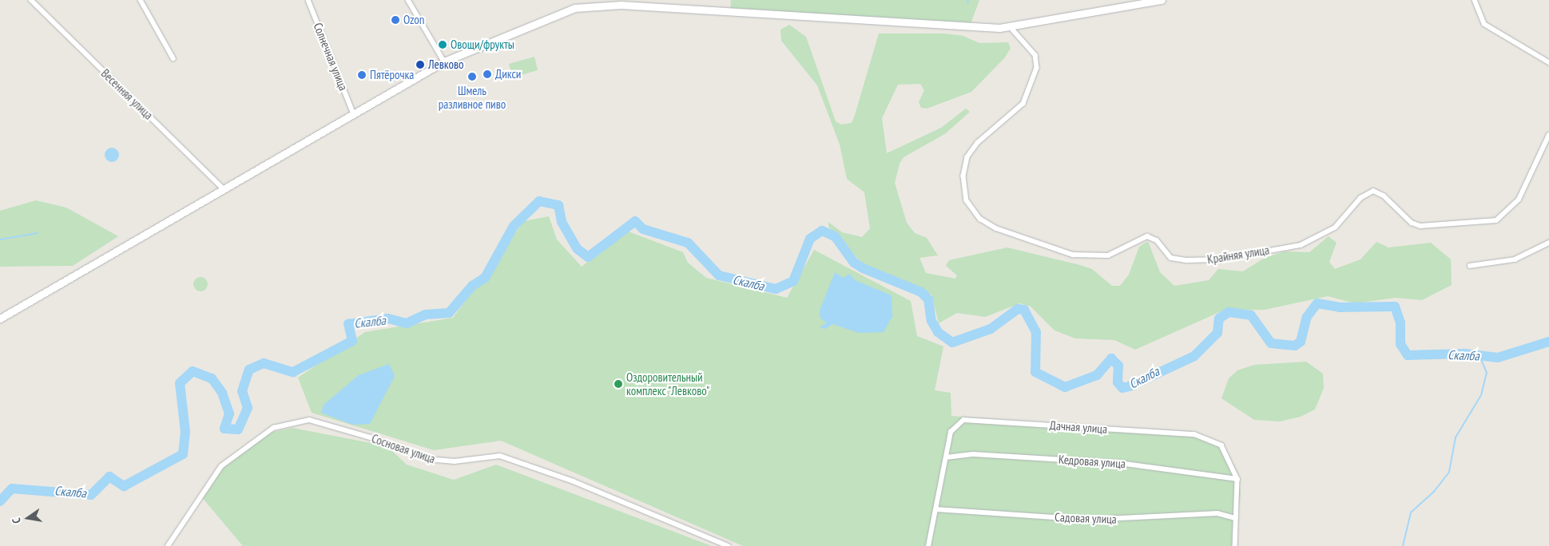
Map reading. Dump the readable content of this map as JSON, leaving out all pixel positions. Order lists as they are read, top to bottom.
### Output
{
  "streets": {
    "street": [
      "Солнечная улица",
      "Весенняя улица",
      "Крайняя улица",
      "Дачная улица",
      "Сосновая улица",
      "Кедровая улица",
      "Садовая улица"
    ]
  },
  "crossings": [
    ["Дачная улица", "Кедровая улица"],
    ["Дачная улица", "Садовая улица"]
  ],
  "water": ["Скалба"],
  "places": [
    "Ozon",
    "Овощи/фрукты",
    "Левково",
    "Дикси",
    "Пятёрочка",
    "Шмель разливное пиво",
    "Оздоровительный комплекс \"Левково\""
  ],
  "north": "left"
}
